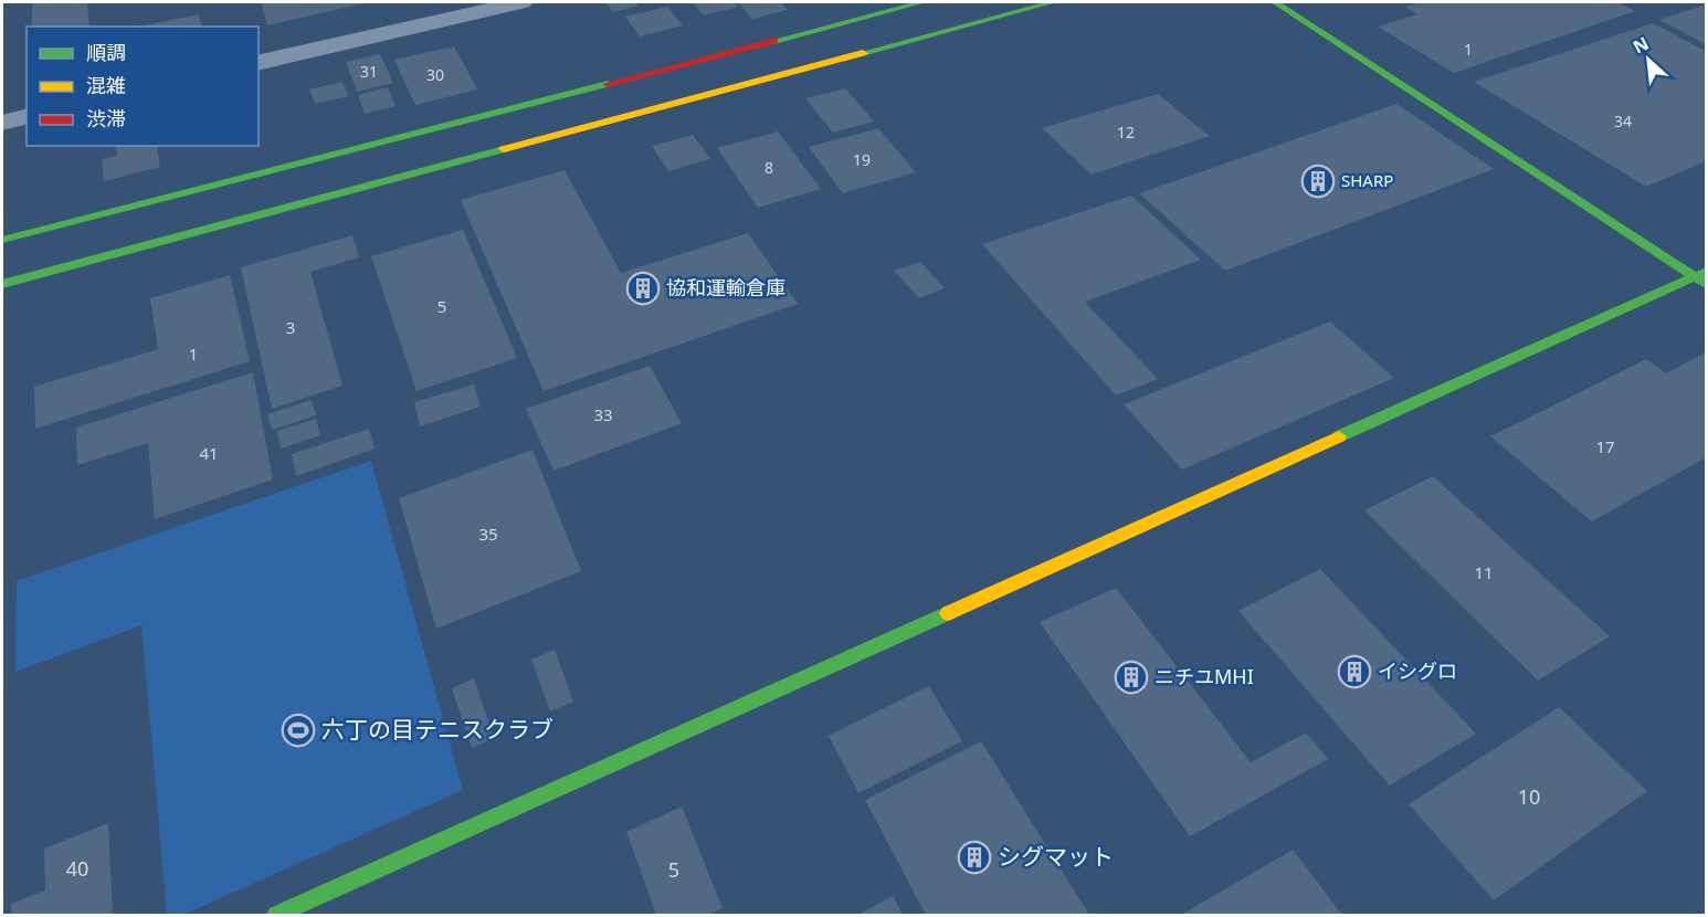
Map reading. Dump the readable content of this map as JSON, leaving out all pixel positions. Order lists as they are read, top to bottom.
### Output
{
  "places": {
    "building": [
      "SHARP",
      "協和運輸倉庫",
      "イシグロ",
      "ニチユMHI",
      "シグマット"
    ],
    "sports": ["六丁の目テニスクラブ"]
  },
  "house_numbers": [
    "1",
    "31",
    "30",
    "34",
    "12",
    "19",
    "8",
    "5",
    "3",
    "1",
    "33",
    "17",
    "41",
    "35",
    "11",
    "10",
    "40",
    "5"
  ],
  "legend": ["順調", "混雑", "渋滞"],
  "north": "top left"
}
